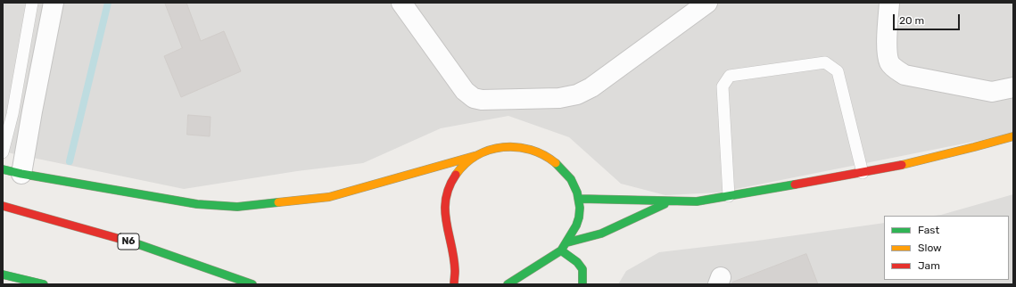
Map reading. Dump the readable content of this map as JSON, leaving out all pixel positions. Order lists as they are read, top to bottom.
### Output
{
  "streets": {
    "street": ["N6"]
  },
  "legend": ["Fast", "Slow", "Jam"],
  "scale_bar": "20 m"
}
